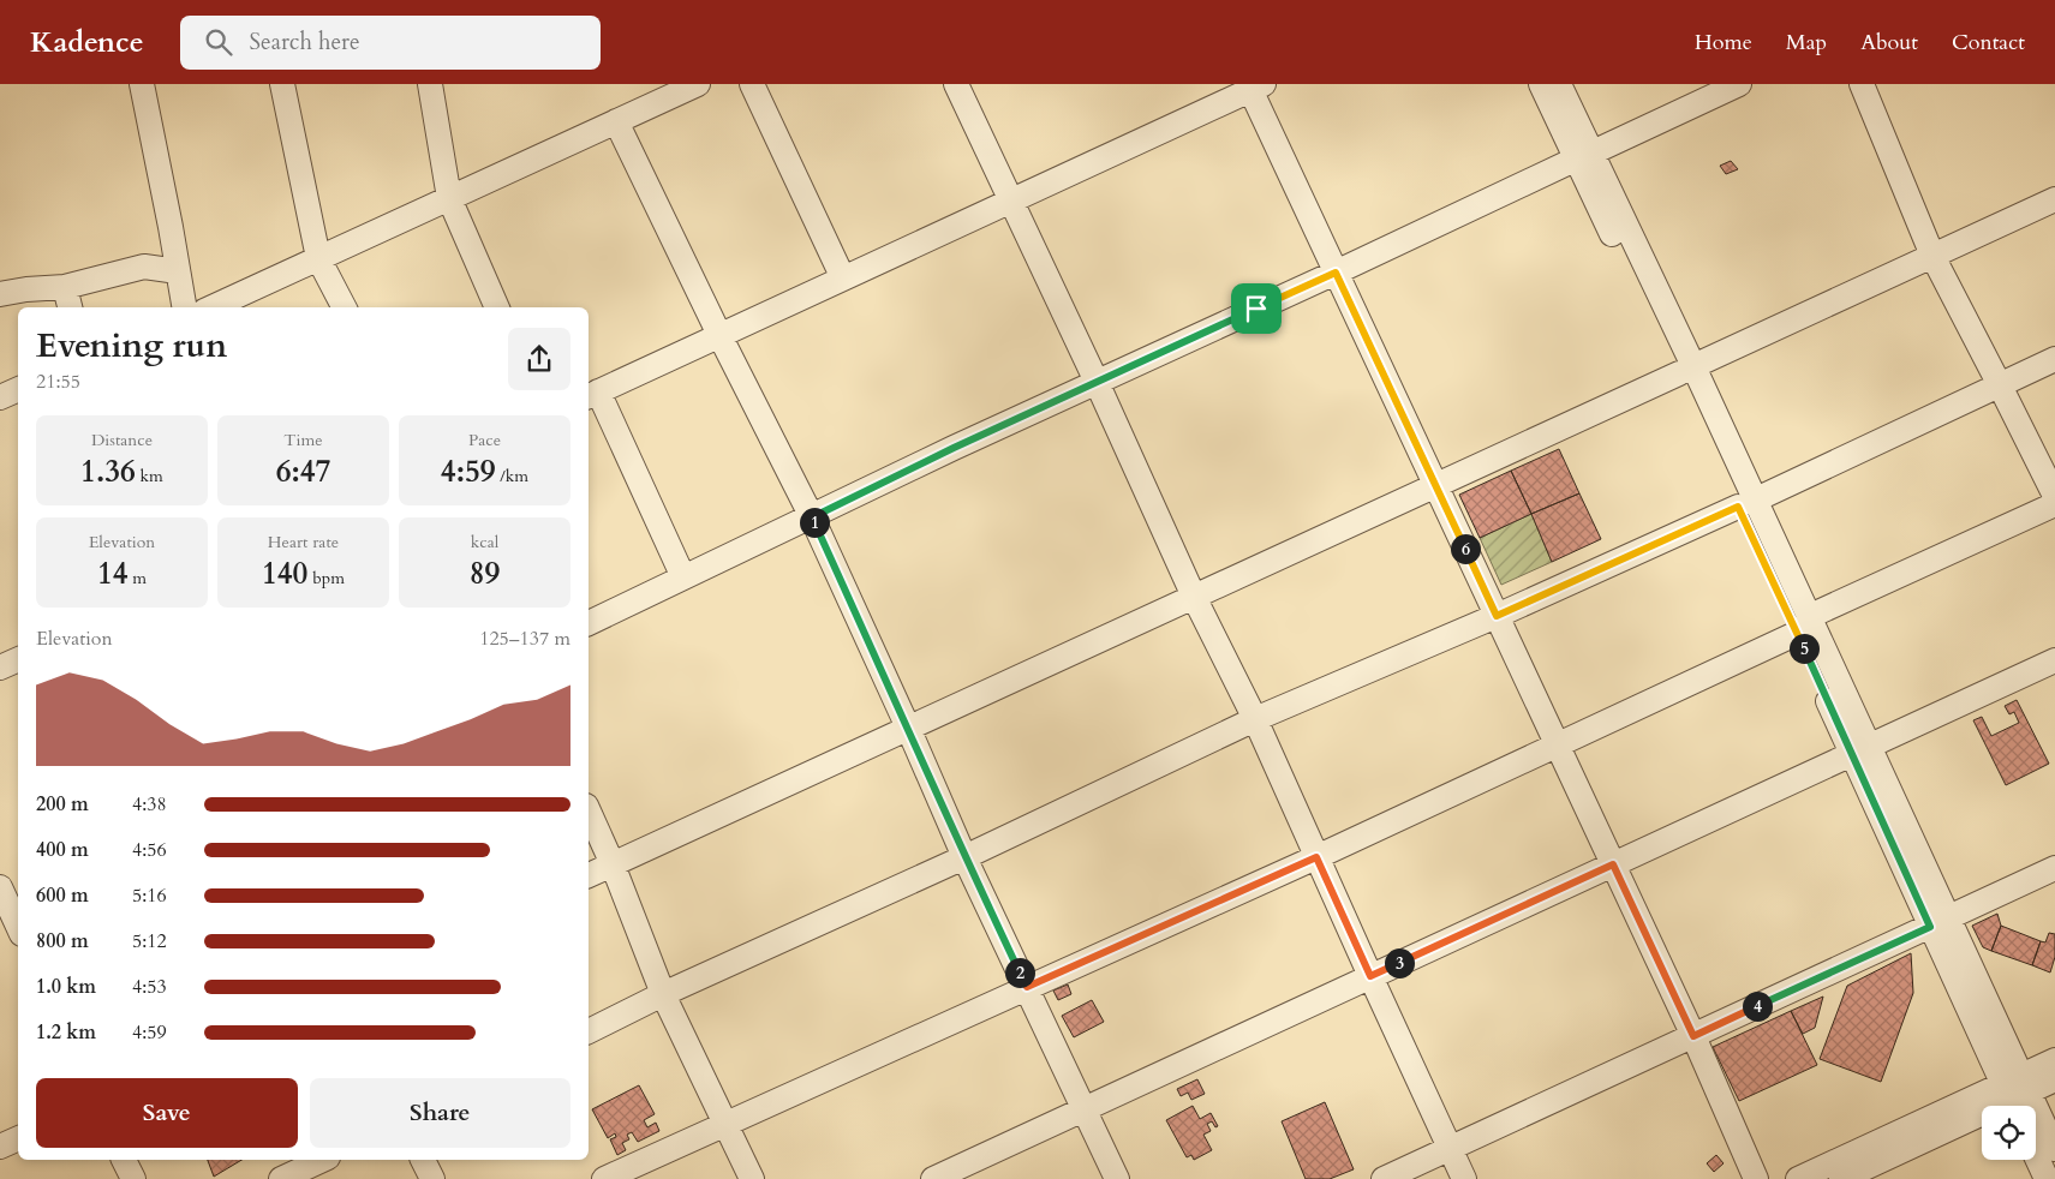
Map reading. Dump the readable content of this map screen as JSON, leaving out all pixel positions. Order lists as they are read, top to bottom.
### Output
{
  "page": {
    "header": "Kadence",
    "search": "Search here",
    "nav": [
      "Home",
      "Map",
      "About",
      "Contact"
    ],
    "heading": ["Evening run", "21:55"],
    "stats": [
      ["Distance", "1.36 km"],
      ["Time", "6:47"],
      ["Pace", "4:59 /km"],
      ["Elevation", "14 m"],
      ["Heart rate", "140 bpm"],
      ["kcal", "89"]
    ],
    "pins": [
      "1",
      "6",
      "5",
      "3",
      "2",
      "4"
    ],
    "chart": ["Elevation", "125–137 m"],
    "list": [
      {
        "name": "200 m",
        "note": "4:38"
      },
      {
        "name": "400 m",
        "note": "4:56"
      },
      {
        "name": "600 m",
        "note": "5:16"
      },
      {
        "name": "800 m",
        "note": "5:12"
      },
      {
        "name": "1.0 km",
        "note": "4:53"
      },
      {
        "name": "1.2 km",
        "note": "4:59"
      }
    ],
    "buttons": ["Save", "Share"]
  }
}
